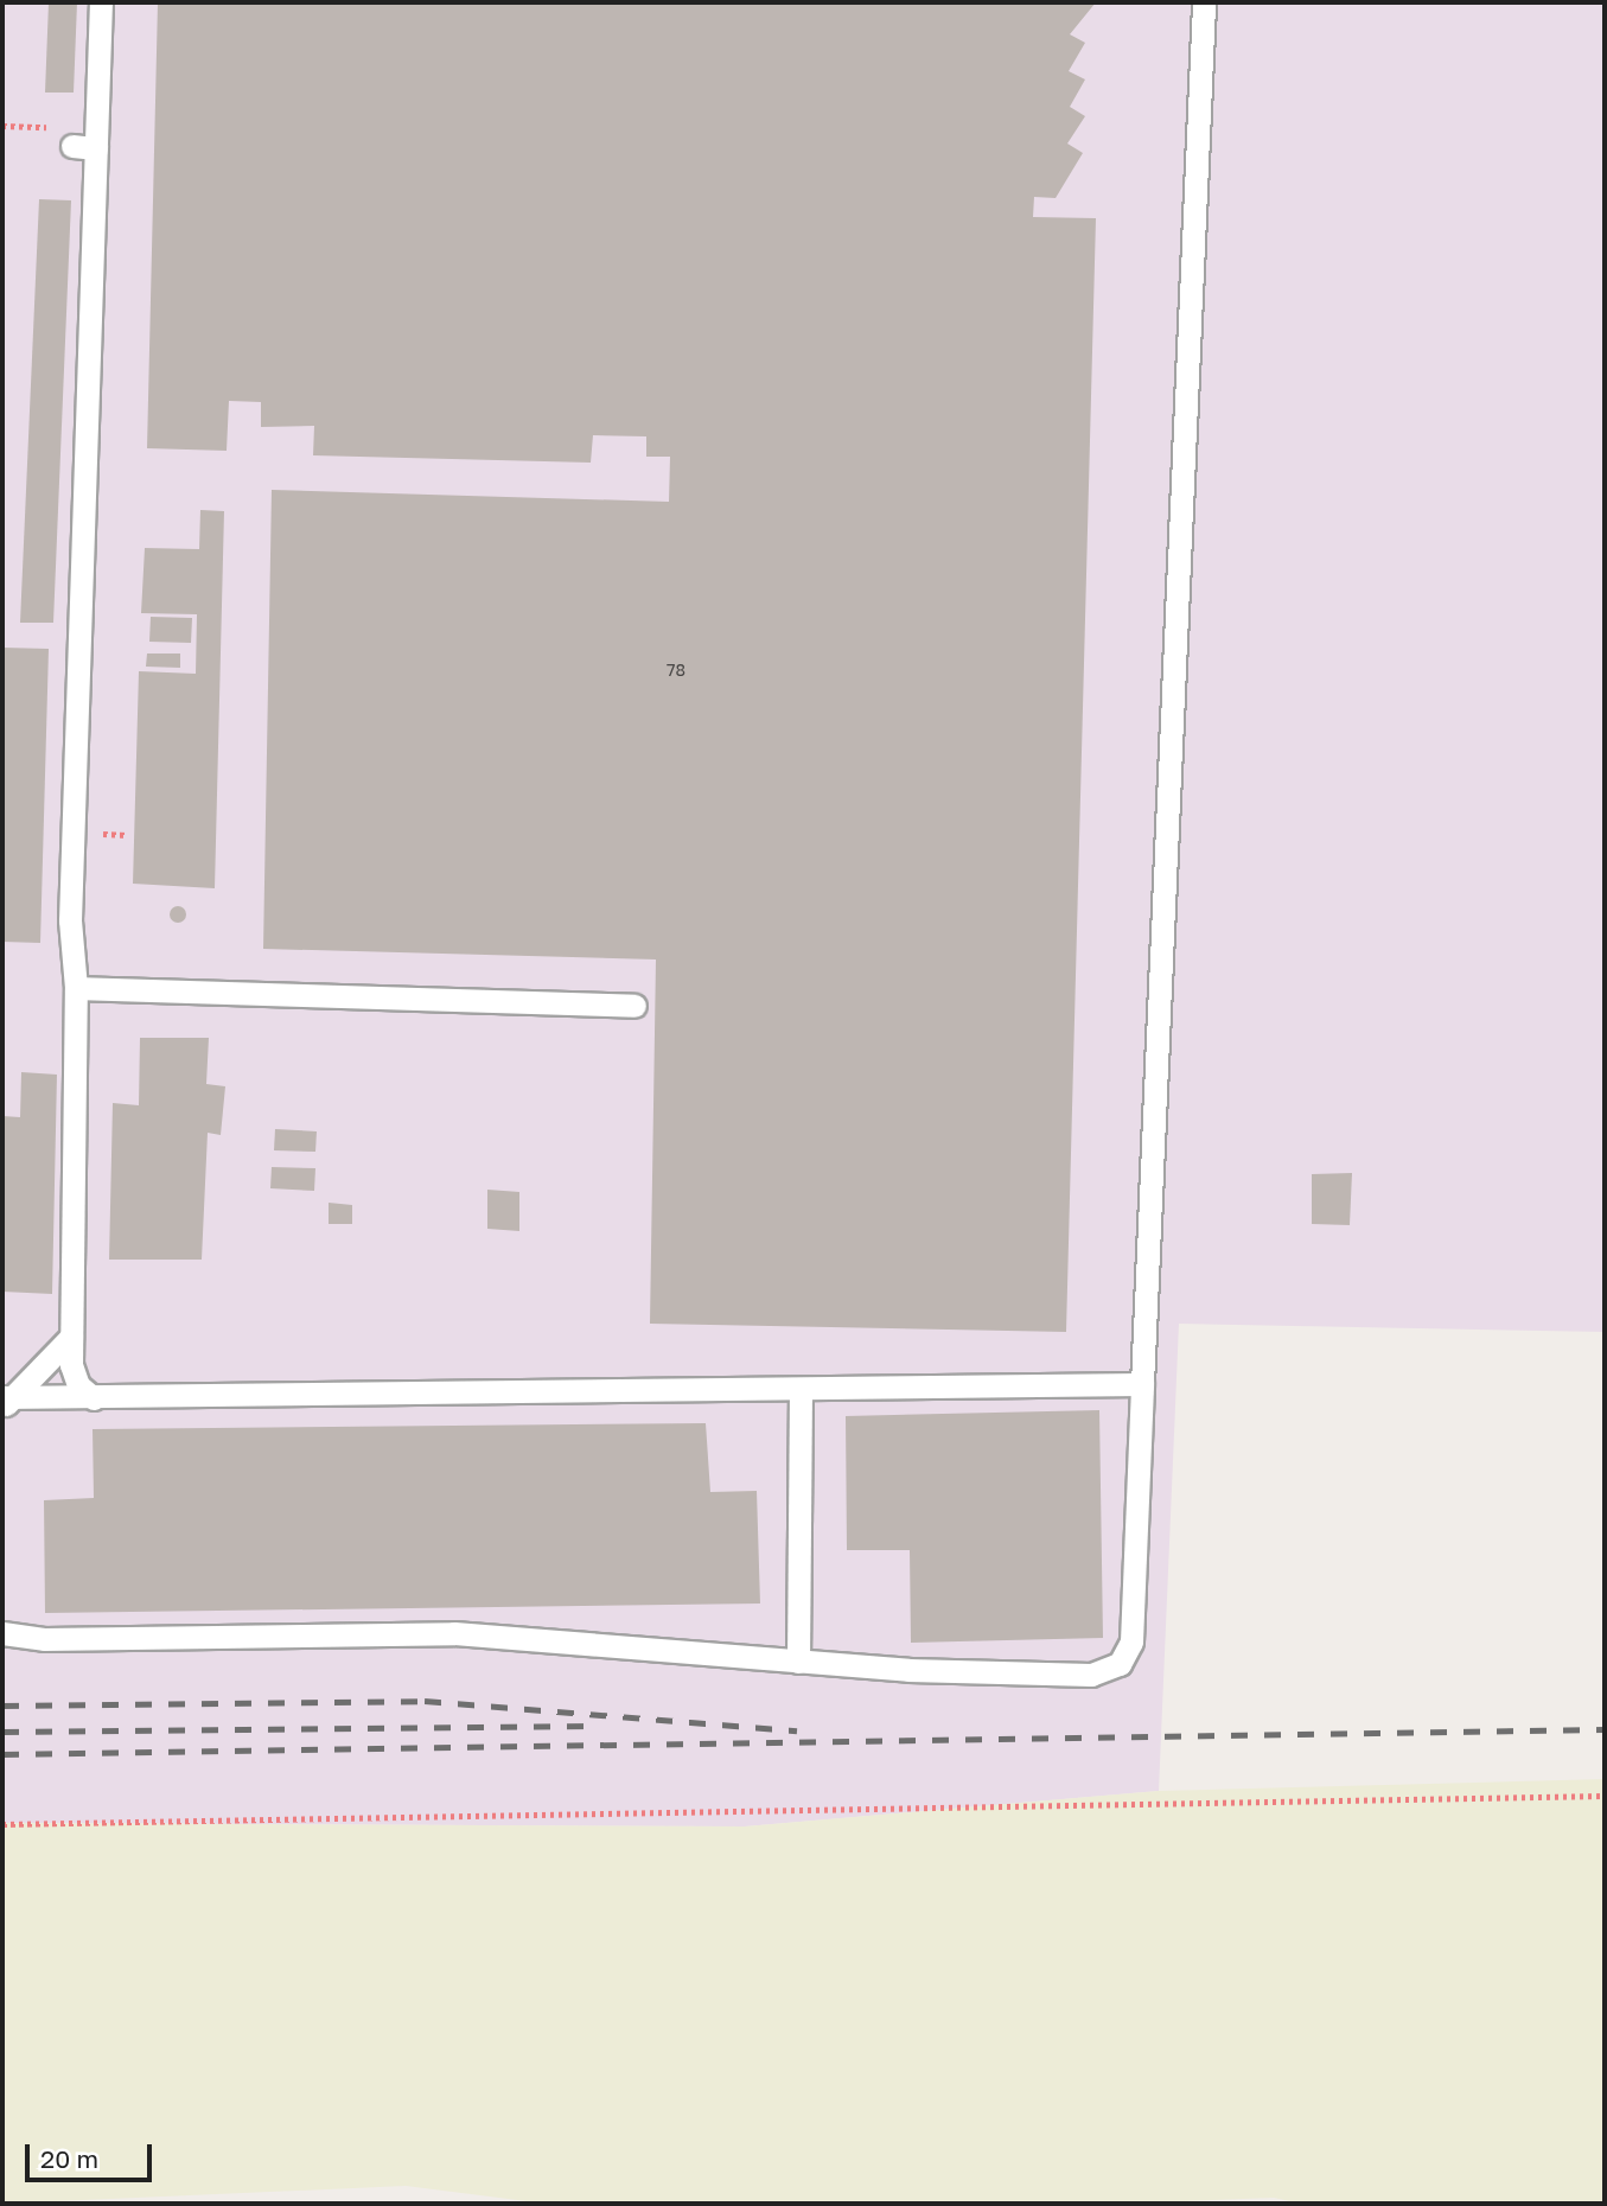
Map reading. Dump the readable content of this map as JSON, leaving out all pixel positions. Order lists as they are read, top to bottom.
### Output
{
  "house_numbers": ["78"],
  "scale_bar": "20 m"
}
